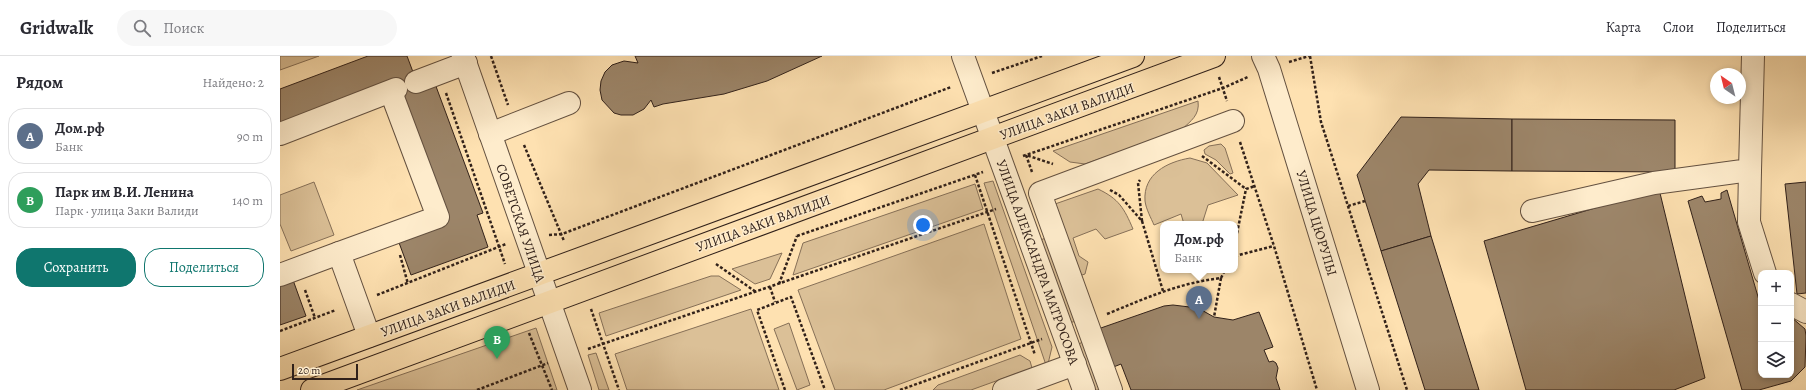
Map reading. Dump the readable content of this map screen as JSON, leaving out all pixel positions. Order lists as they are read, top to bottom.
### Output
{
  "streets": {
    "main road": ["УЛИЦА ЗАКИ ВАЛИДИ"],
    "street": ["СОВЕТСКАЯ УЛИЦА", "УЛИЦА ЦЮРУПЫ", "УЛИЦА АЛЕКСАНДРА МАТРОСОВА"]
  },
  "crossings": [
    ["УЛИЦА ЗАКИ ВАЛИДИ", "СОВЕТСКАЯ УЛИЦА"],
    ["УЛИЦА ЗАКИ ВАЛИДИ", "УЛИЦА АЛЕКСАНДРА МАТРОСОВА"]
  ],
  "scale_bar": "20 m",
  "north": "top left",
  "page": {
    "header": "Gridwalk",
    "search": "Поиск",
    "nav": ["Карта", "Слои", "Поделиться"],
    "heading": ["Рядом", "Найдено: 2"],
    "list": [
      {
        "mark": "A",
        "name": "Дом.рф",
        "note": "Банк",
        "value": "90 m"
      },
      {
        "mark": "B",
        "name": "Парк им В.И. Ленина",
        "note": "Парк · улица Заки Валиди",
        "value": "140 m"
      }
    ],
    "popup": ["Дом.рф", "Банк"],
    "buttons": ["Сохранить", "Поделиться"],
    "map_buttons": ["+", "−"],
    "pins": ["A", "B"],
    "scale": "20 m"
  }
}
